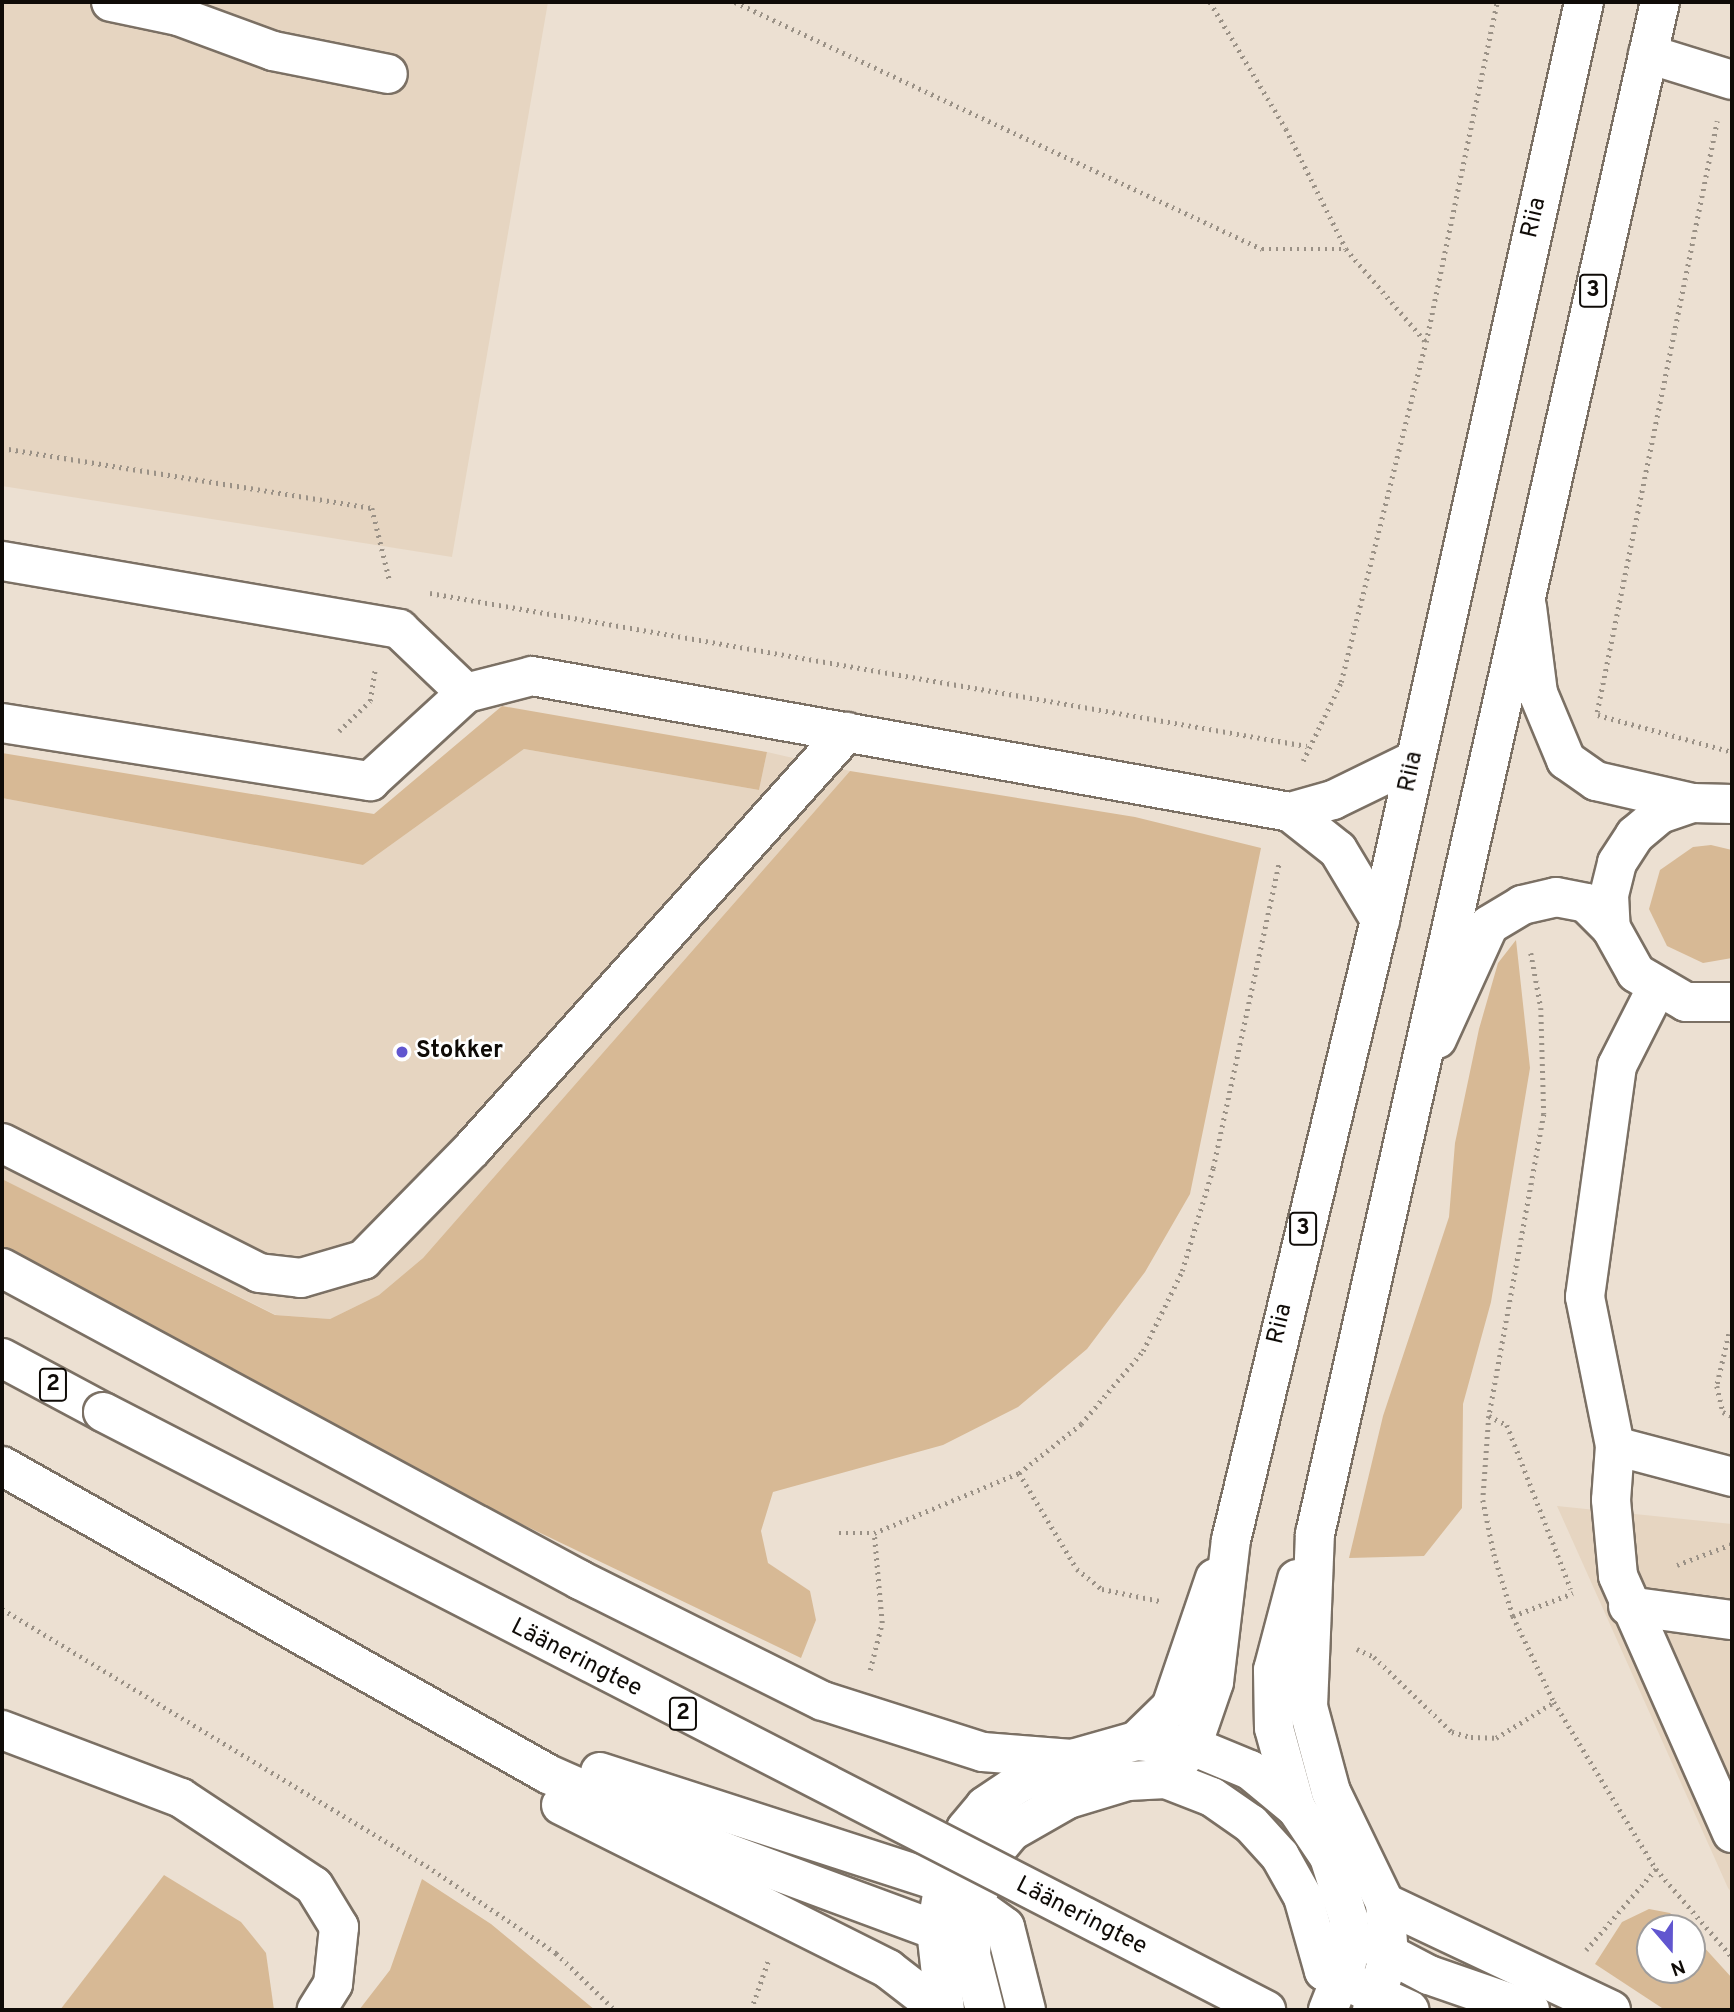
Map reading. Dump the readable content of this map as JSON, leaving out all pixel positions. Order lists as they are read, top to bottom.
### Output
{
  "streets": {
    "main road": [
      "Riia",
      "3",
      "2",
      "Lääneringtee"
    ]
  },
  "places": ["Stokker"],
  "north": "bottom"
}
